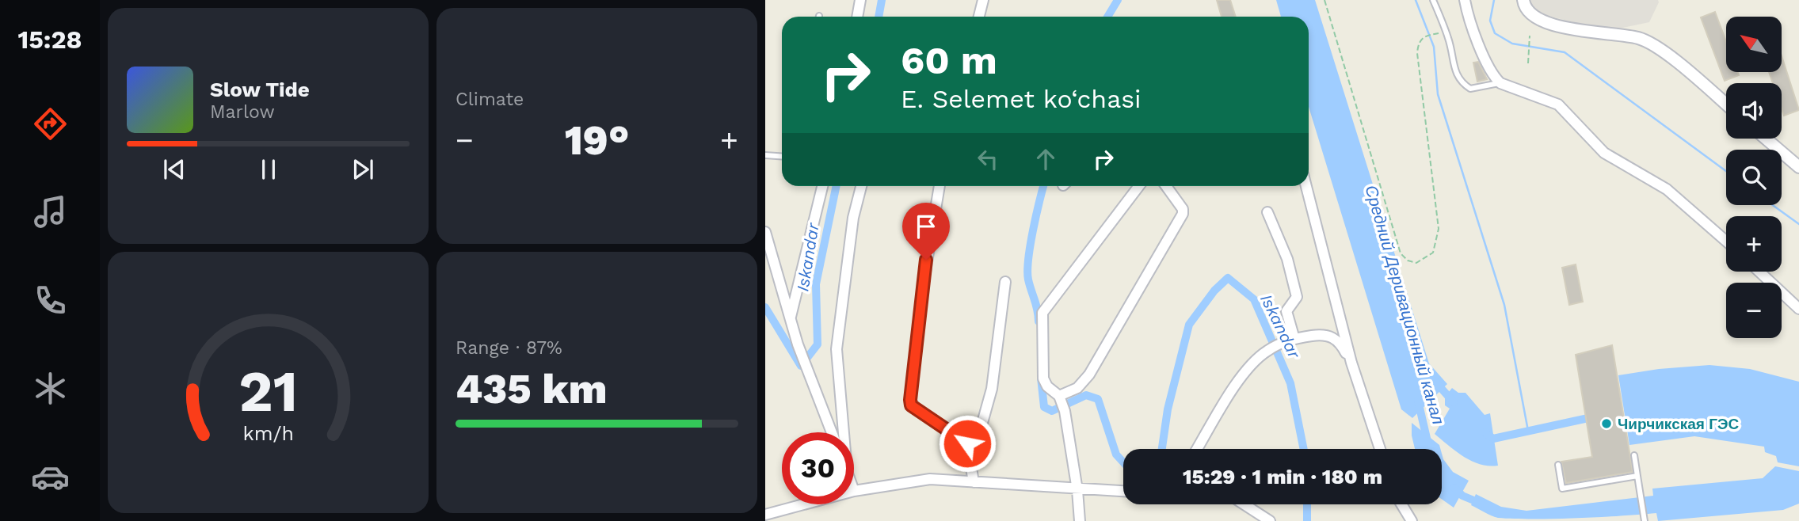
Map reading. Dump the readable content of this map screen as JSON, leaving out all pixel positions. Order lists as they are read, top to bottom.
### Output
{
  "water": ["Iskandar", "Средний Деривационный канал"],
  "places": ["Чирчикская ГЭС"],
  "north": "top left",
  "page": {
    "tabs": "15:28",
    "tile": [
      "Climate",
      ["Range · 87%", "435 km"]
    ],
    "map_buttons": ["+", "−"],
    "turn": ["60 m", "E. Selemet ko‘chasi"],
    "song": ["Slow Tide", "Marlow"],
    "heat": ["−", "19°", "+"],
    "limit": "30",
    "trip": "15:29 · 1 min · 180 m",
    "gauge": ["21", "km/h"]
  }
}
